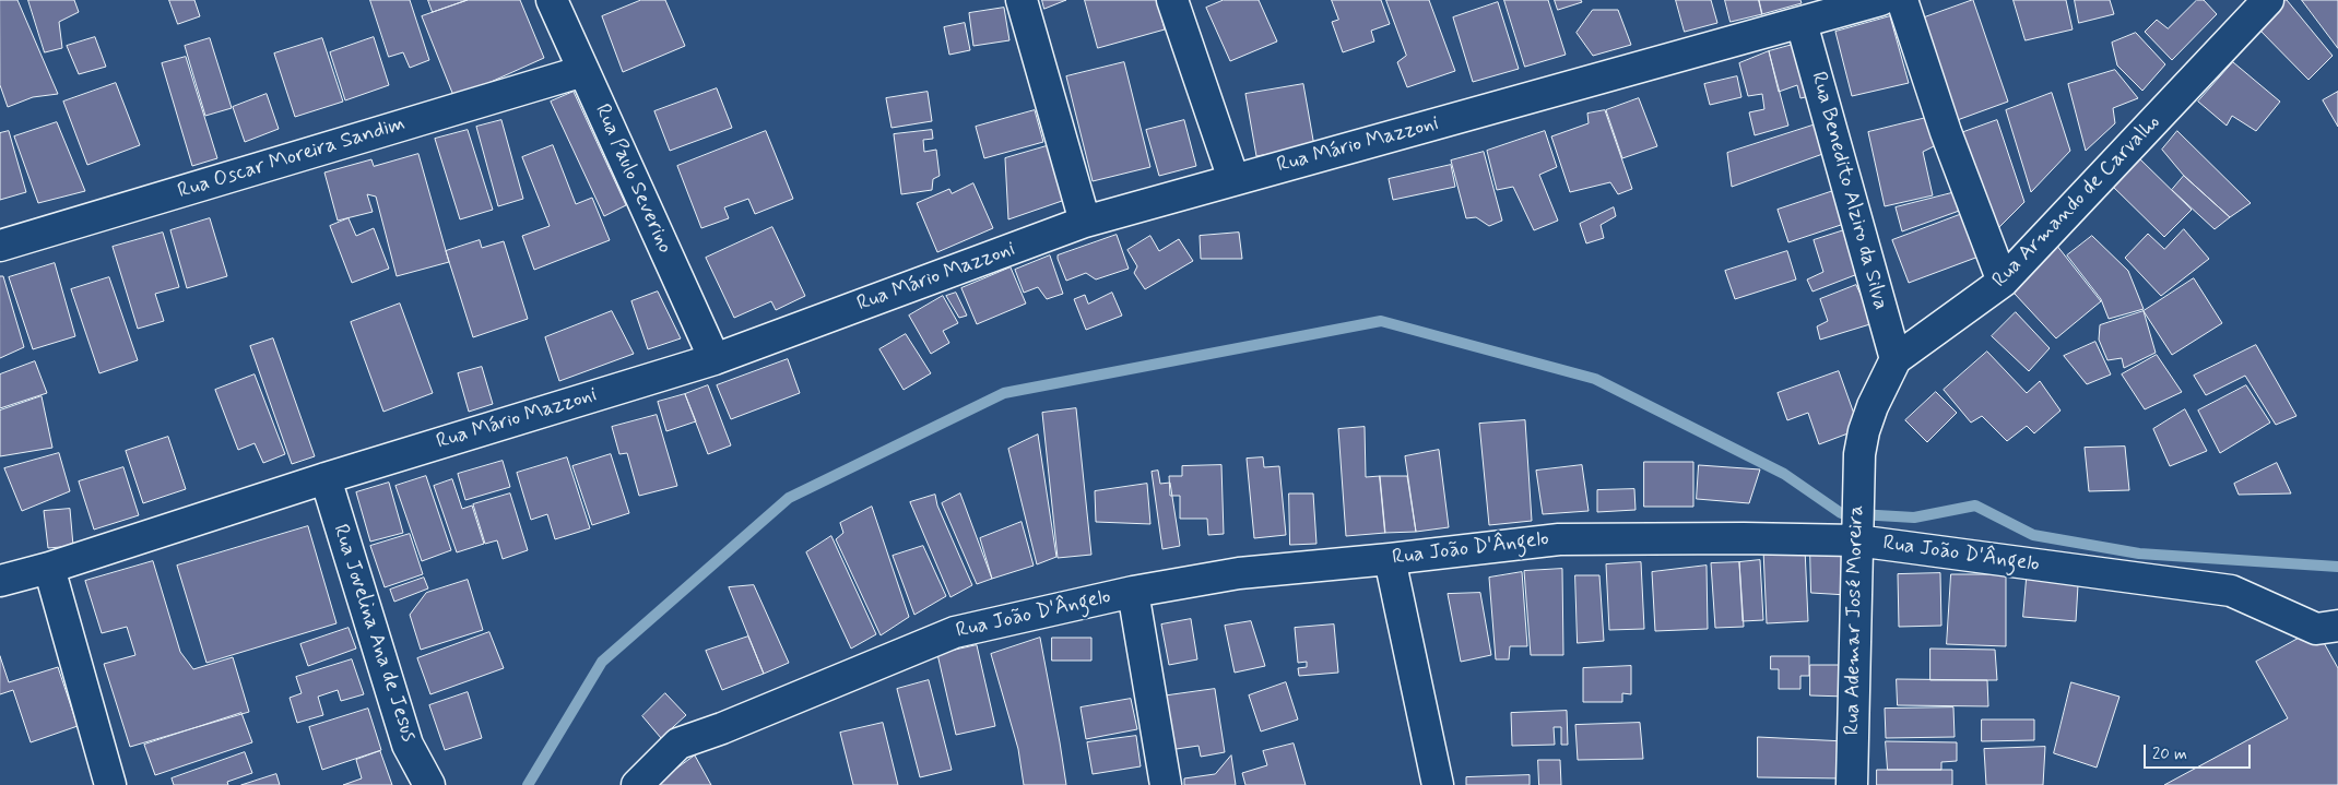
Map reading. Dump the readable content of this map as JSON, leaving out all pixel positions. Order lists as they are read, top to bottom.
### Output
{
  "streets": {
    "street": [
      "Rua Mário Mazzoni",
      "Rua Oscar Moreira Sandim",
      "Rua Paulo Severino",
      "Rua Benedito Alziro da Silva",
      "Rua Armando de Carvalho",
      "Rua João D'Ângelo",
      "Rua Ademar José Moreira",
      "Rua Jovelina Ana de Jesus"
    ]
  },
  "crossings": [
    ["Rua Mário Mazzoni", "Rua Paulo Severino"],
    ["Rua Mário Mazzoni", "Rua Benedito Alziro da Silva"],
    ["Rua Mário Mazzoni", "Rua Jovelina Ana de Jesus"],
    ["Rua Oscar Moreira Sandim", "Rua Paulo Severino"],
    ["Rua Benedito Alziro da Silva", "Rua Armando de Carvalho"],
    ["Rua Armando de Carvalho", "Rua Ademar José Moreira"],
    ["Rua João D'Ângelo", "Rua Ademar José Moreira"]
  ],
  "scale_bar": "20 m"
}
